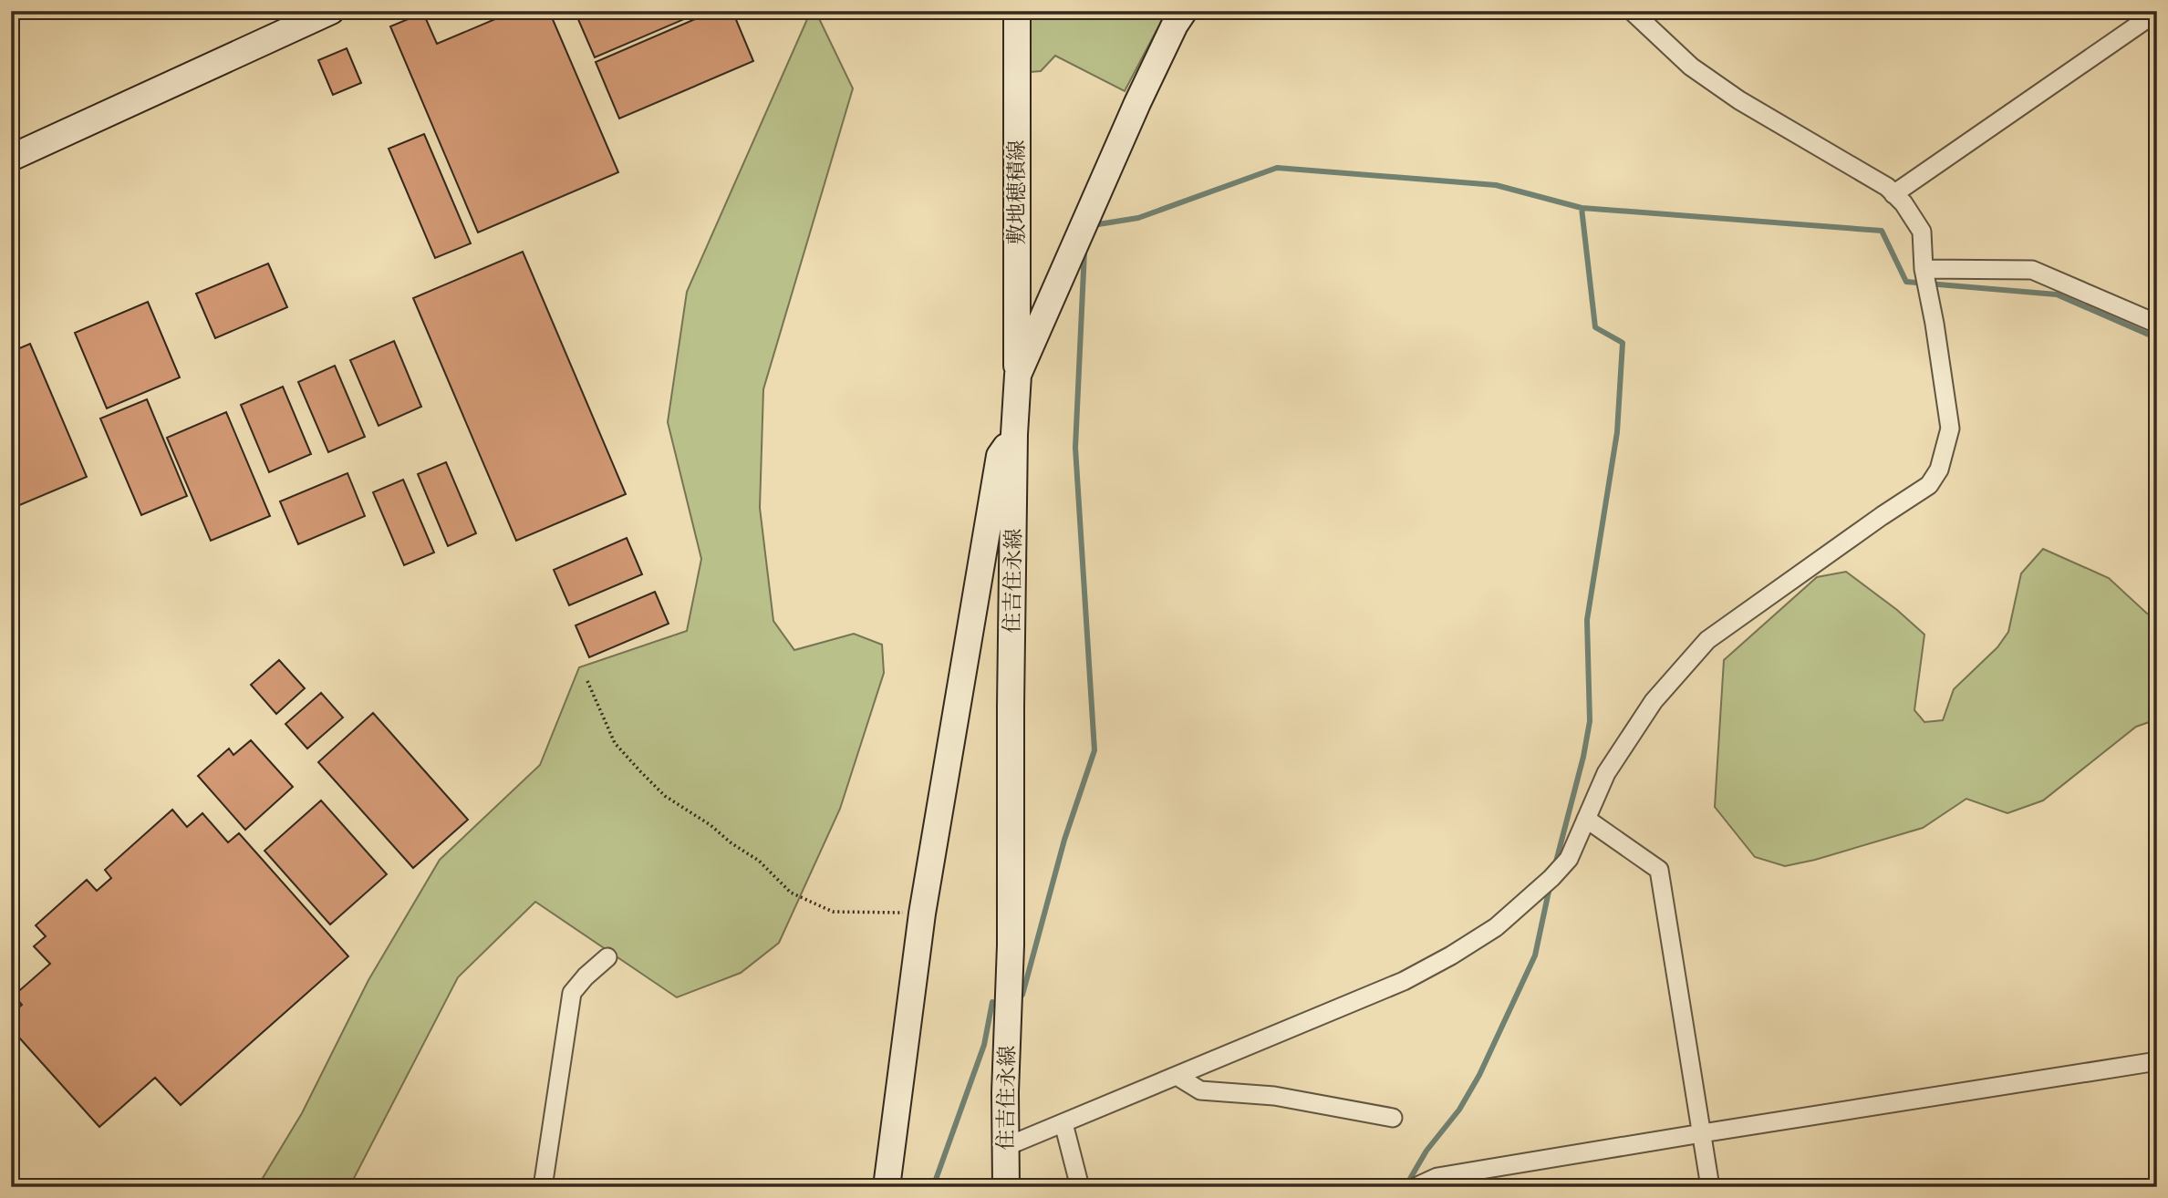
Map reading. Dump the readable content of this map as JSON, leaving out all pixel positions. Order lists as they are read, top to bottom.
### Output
{
  "streets": {
    "main road": ["敷地穂積線", "住吉住永線"]
  },
  "crossings": [
    ["敷地穂積線", "住吉住永線"]
  ]
}
